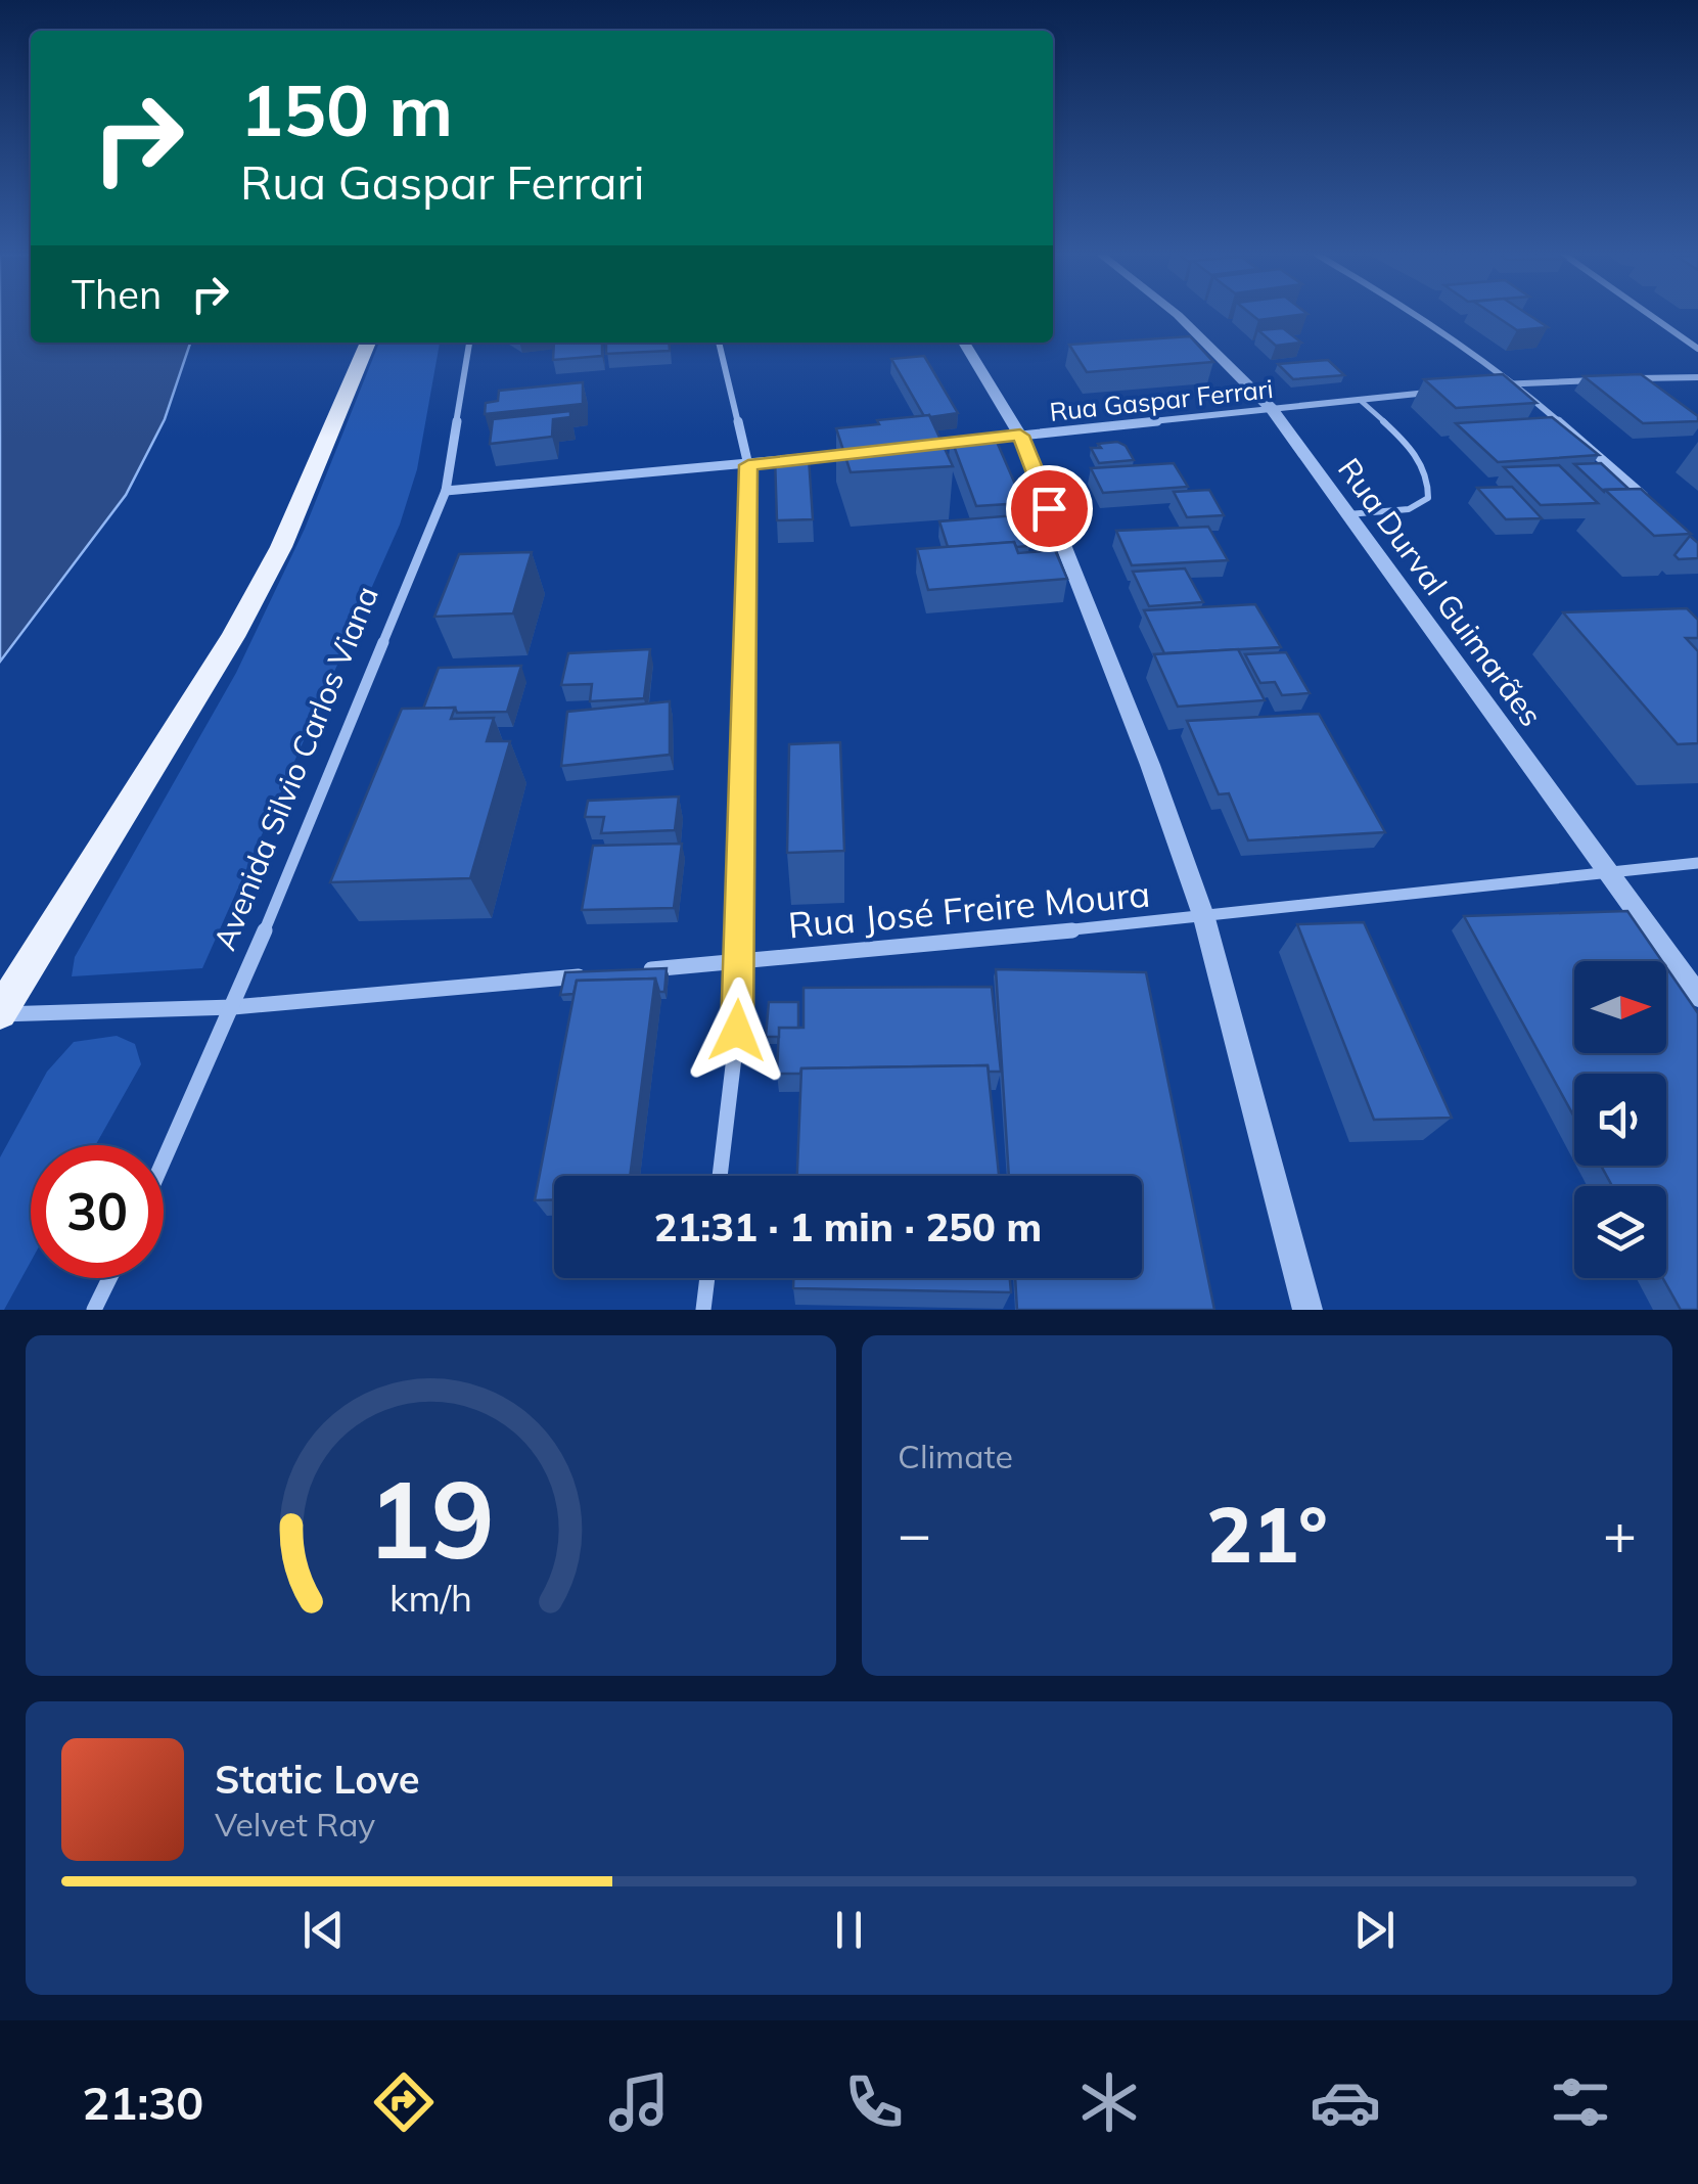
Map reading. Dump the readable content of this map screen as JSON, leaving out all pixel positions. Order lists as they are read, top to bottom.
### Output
{
  "streets": {
    "street": [
      "Rua Gaspar Ferrari",
      "Rua Durval Guimarães",
      "Avenida Silvio Carlos Viana",
      "Rua José Freire Moura"
    ]
  },
  "crossings": [
    ["Rua Gaspar Ferrari", "Rua Durval Guimarães"],
    ["Rua Durval Guimarães", "Rua José Freire Moura"]
  ],
  "north": "right",
  "page": {
    "turn": ["150 m", "Rua Gaspar Ferrari"],
    "then": "Then",
    "limit": "30",
    "trip": "21:31 · 1 min · 250 m",
    "tile": "Climate",
    "heat": ["−", "21°", "+"],
    "song": ["Static Love", "Velvet Ray"],
    "tabs": "21:30",
    "gauge": ["19", "km/h"]
  }
}
